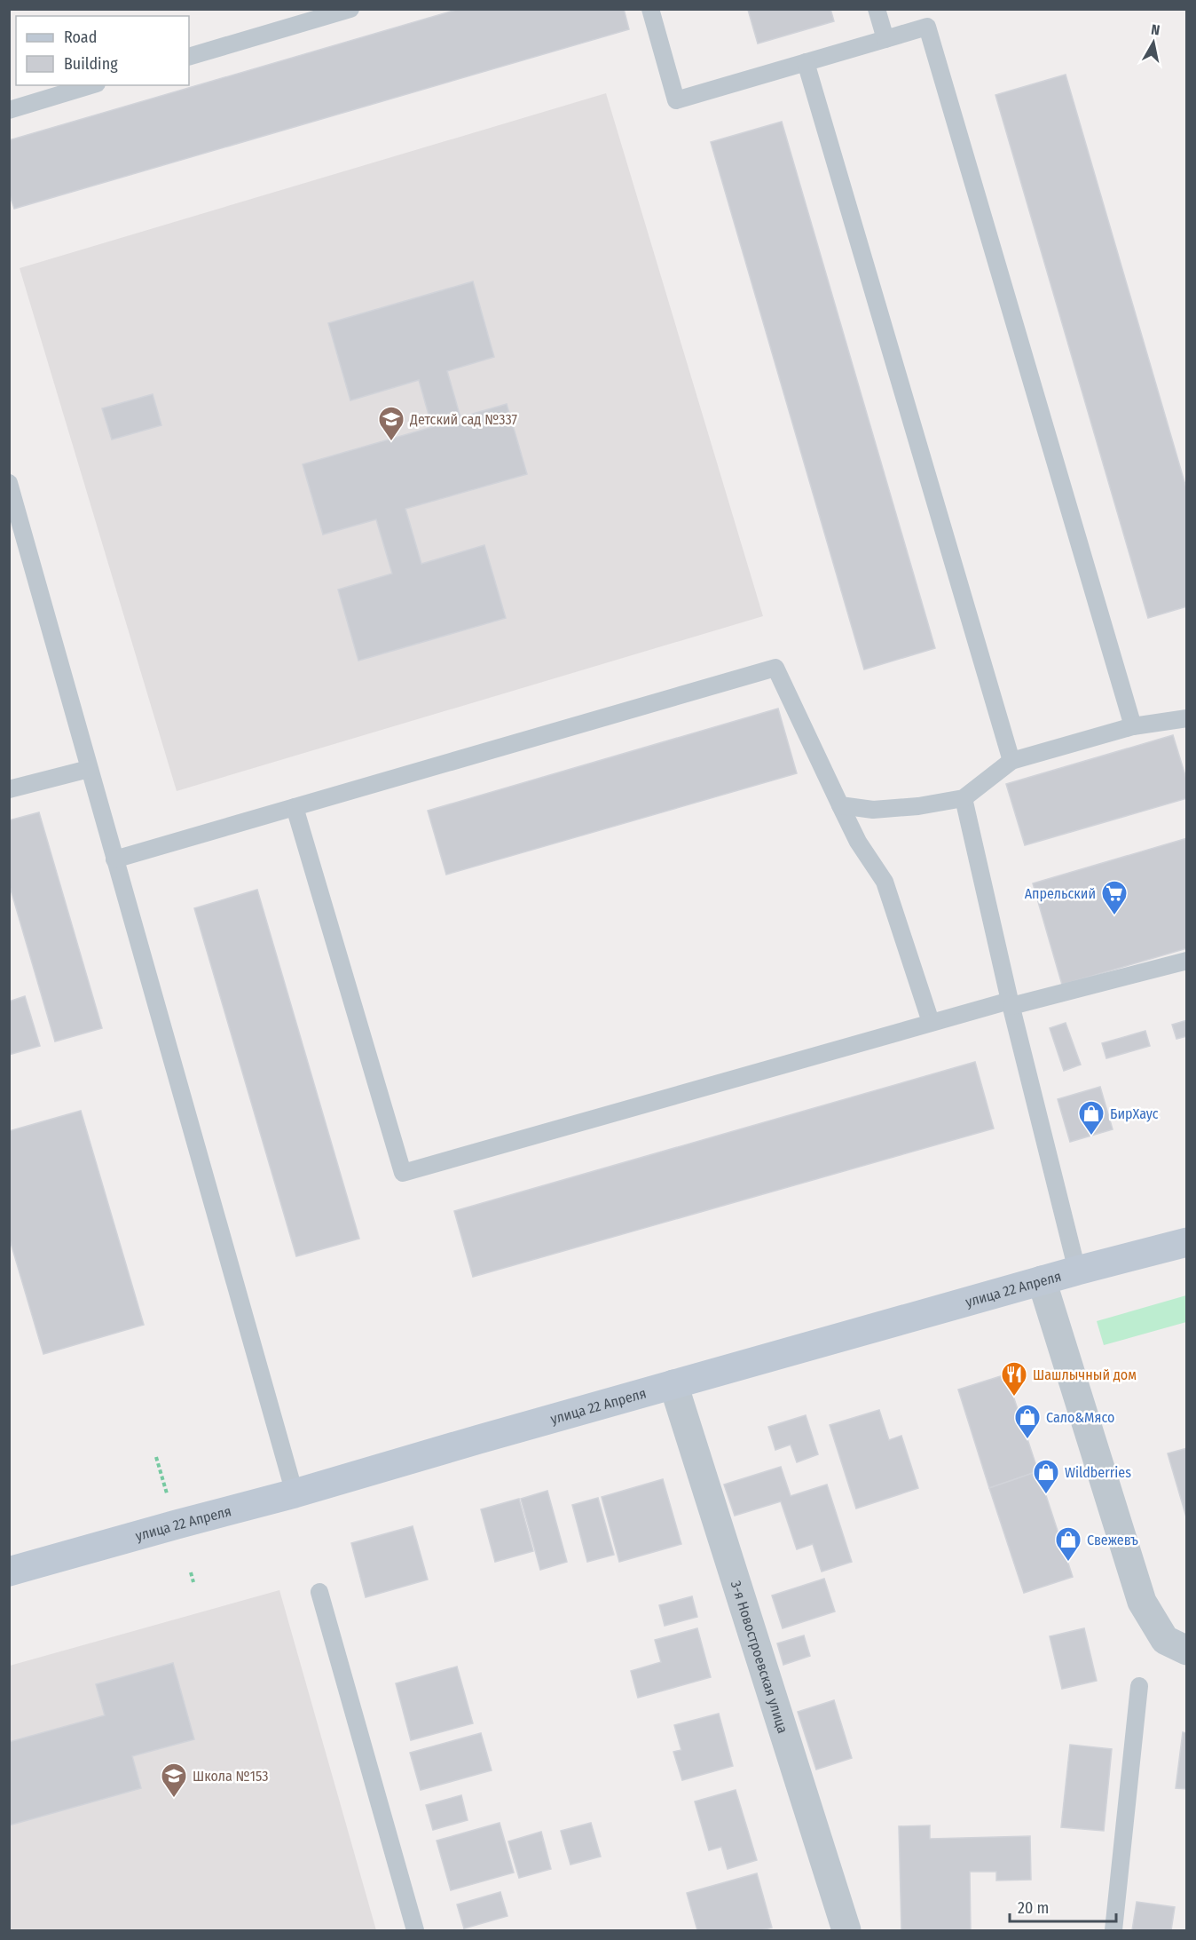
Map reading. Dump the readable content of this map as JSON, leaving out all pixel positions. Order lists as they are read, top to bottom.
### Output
{
  "streets": {
    "main road": ["улица 22 Апреля"],
    "street": ["3-я Новостроевская улица"]
  },
  "crossings": [
    ["улица 22 Апреля", "3-я Новостроевская улица"]
  ],
  "places": {
    "school or university": ["Детский сад №337", "Школа №153"],
    "supermarket": ["Апрельский"],
    "shop": [
      "БирХаус",
      "Сало&Мясо",
      "Wildberries",
      "Свежевъ"
    ],
    "restaurant": ["Шашлычный дом"]
  },
  "legend": ["Road", "Building"],
  "scale_bar": "20 m",
  "north": "top"
}
